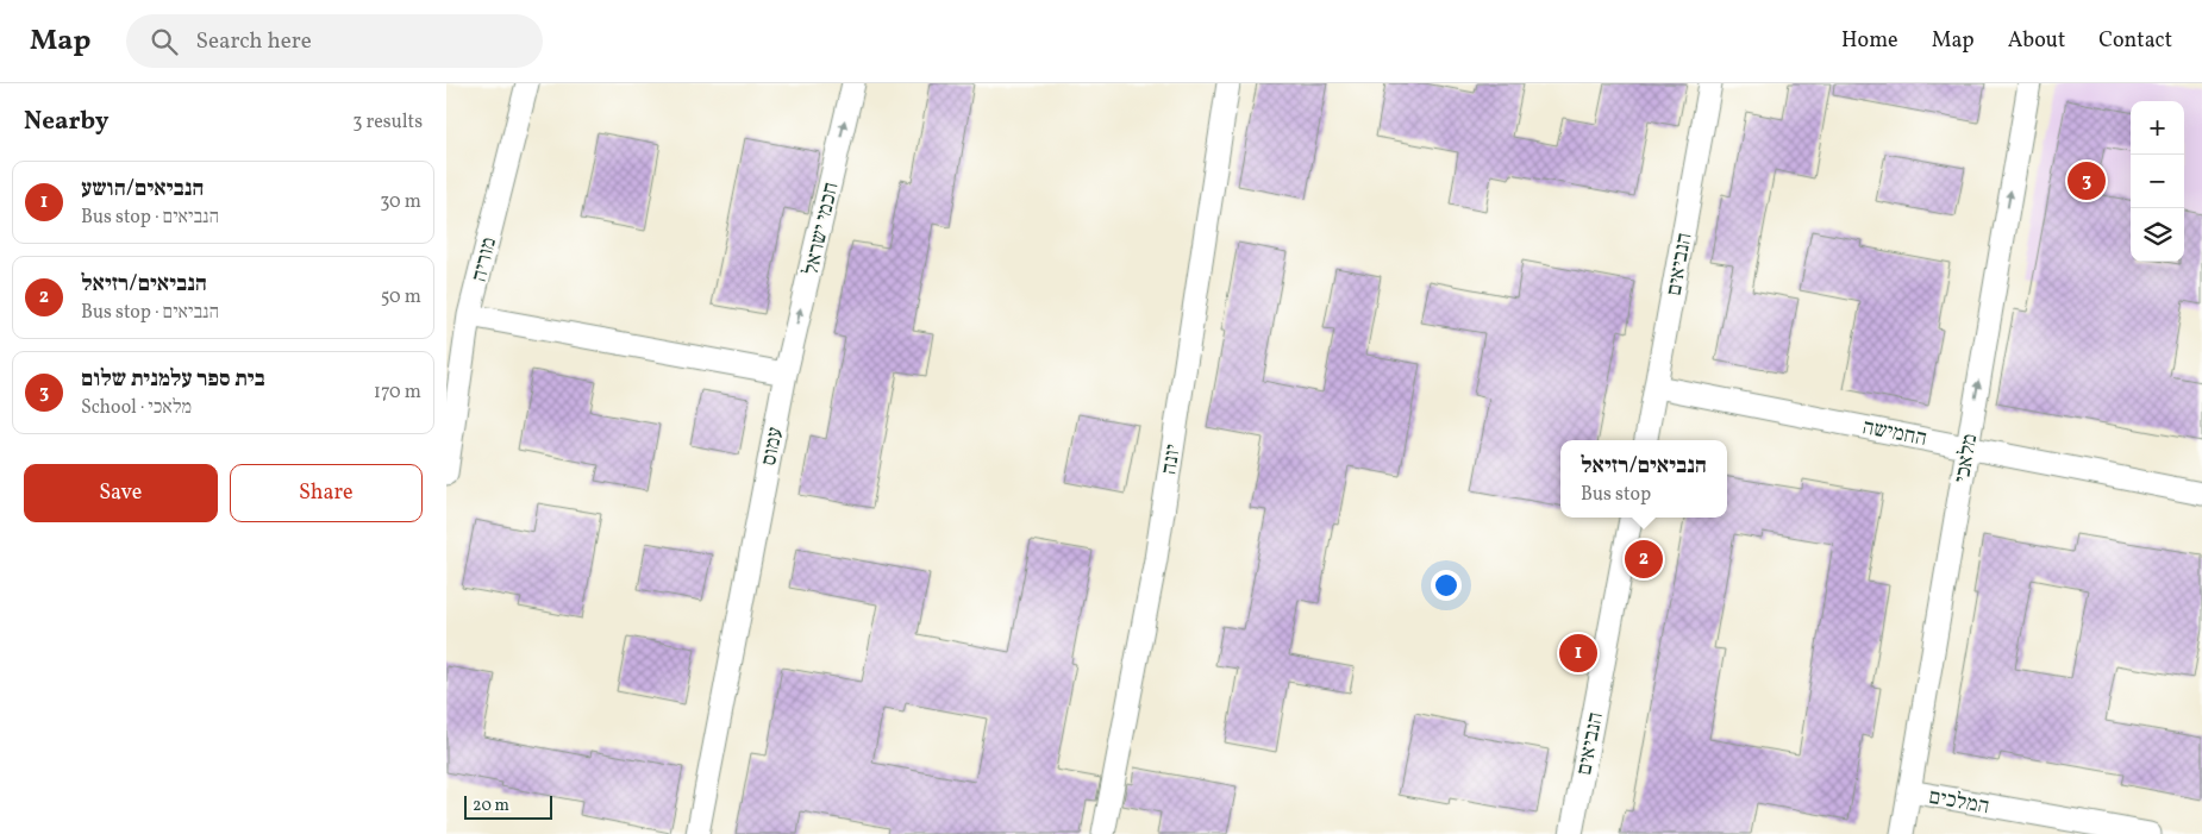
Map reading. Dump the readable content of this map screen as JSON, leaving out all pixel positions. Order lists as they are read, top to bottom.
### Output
{
  "streets": {
    "street": [
      "חכמי ישראל",
      "מוריה",
      "הנביאים",
      "החמישה",
      "עמוס",
      "מלאכי",
      "יונה",
      "המלכים"
    ]
  },
  "crossings": [
    ["חכמי ישראל", "עמוס"],
    ["הנביאים", "החמישה"],
    ["החמישה", "מלאכי"],
    ["מלאכי", "המלכים"]
  ],
  "one_way": ["חכמי ישראל", "מלאכי"],
  "scale_bar": "20 m",
  "page": {
    "header": "Map",
    "search": "Search here",
    "nav": [
      "Home",
      "Map",
      "About",
      "Contact"
    ],
    "heading": ["Nearby", "3 results"],
    "map_buttons": ["+", "−"],
    "pins": ["3", "2", "1"],
    "list": [
      {
        "mark": "1",
        "name": "הנביאים/הושע",
        "note": "Bus stop · הנביאים",
        "value": "30 m"
      },
      {
        "mark": "2",
        "name": "הנביאים/רזיאל",
        "note": "Bus stop · הנביאים",
        "value": "50 m"
      },
      {
        "mark": "3",
        "name": "בית ספר עלמנית שלום",
        "note": "School · מלאכי",
        "value": "170 m"
      }
    ],
    "popup": ["הנביאים/רזיאל", "Bus stop"],
    "buttons": ["Save", "Share"],
    "scale": "20 m"
  }
}
